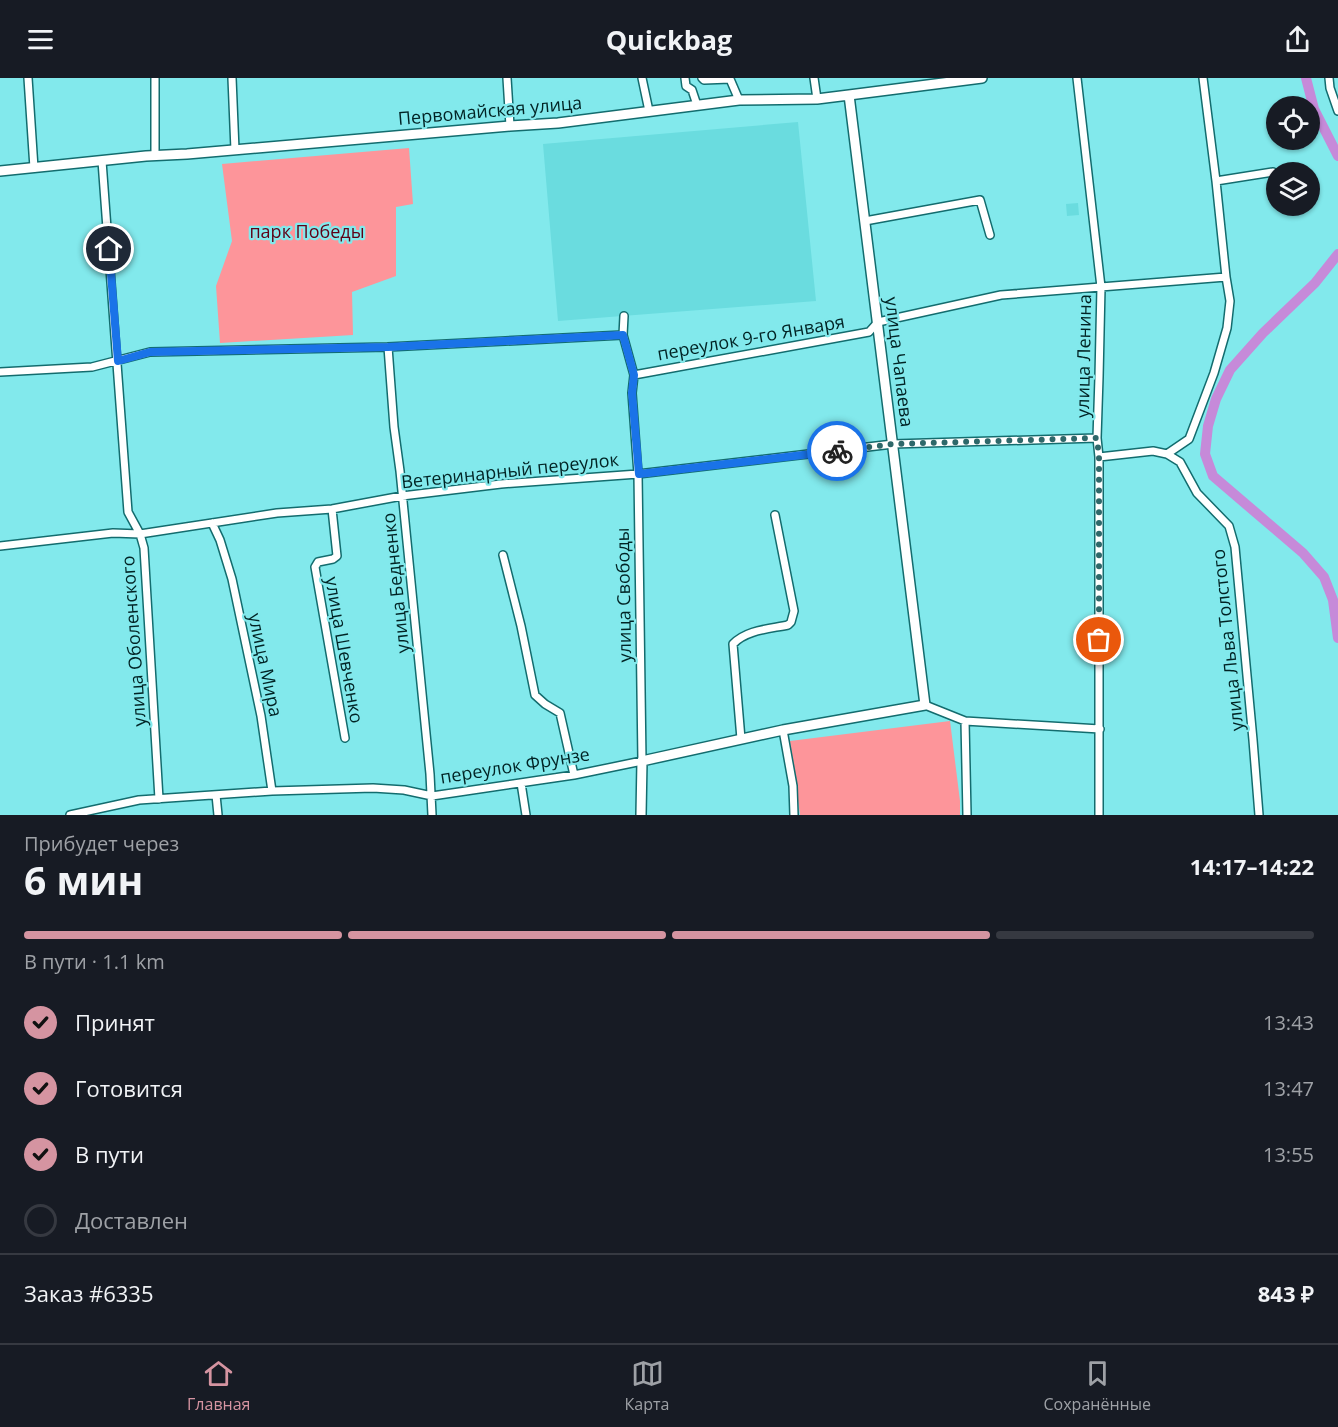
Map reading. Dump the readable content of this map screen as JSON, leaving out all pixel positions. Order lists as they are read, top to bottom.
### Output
{
  "streets": {
    "main road": [
      "Первомайская улица",
      "улица Чапаева",
      "улица Свободы",
      "переулок Фрунзе"
    ],
    "street": [
      "переулок 9-го Января",
      "улица Ленина",
      "Ветеринарный переулок",
      "улица Бедненко",
      "улица Льва Толстого",
      "улица Оболенского",
      "улица Шевченко",
      "улица Мира"
    ]
  },
  "crossings": [
    ["Первомайская улица", "улица Чапаева"],
    ["Первомайская улица", "улица Оболенского"],
    ["переулок 9-го Января", "улица Ленина"],
    ["переулок 9-го Января", "улица Чапаева"],
    ["переулок 9-го Января", "улица Свободы"],
    ["улица Ленина", "Ветеринарный переулок"],
    ["улица Чапаева", "Ветеринарный переулок"],
    ["улица Чапаева", "переулок Фрунзе"],
    ["Ветеринарный переулок", "улица Бедненко"],
    ["Ветеринарный переулок", "улица Свободы"],
    ["Ветеринарный переулок", "улица Оболенского"],
    ["Ветеринарный переулок", "улица Шевченко"],
    ["Ветеринарный переулок", "улица Мира"],
    ["улица Бедненко", "переулок Фрунзе"],
    ["улица Свободы", "переулок Фрунзе"],
    ["улица Оболенского", "переулок Фрунзе"],
    ["улица Мира", "переулок Фрунзе"]
  ],
  "parks": ["парк Победы"],
  "page": {
    "header": "Quickbag",
    "heading": ["6 мин", "Прибудет через", "14:17–14:22"],
    "panel": ["Заказ #6335", "843 ₽"],
    "bar": "В пути · 1.1 km",
    "list": [
      ["Принят", "13:43"],
      ["Готовится", "13:47"],
      ["В пути", "13:55"],
      "Доставлен"
    ],
    "tabs": ["Главная", "Карта", "Сохранённые"]
  }
}
